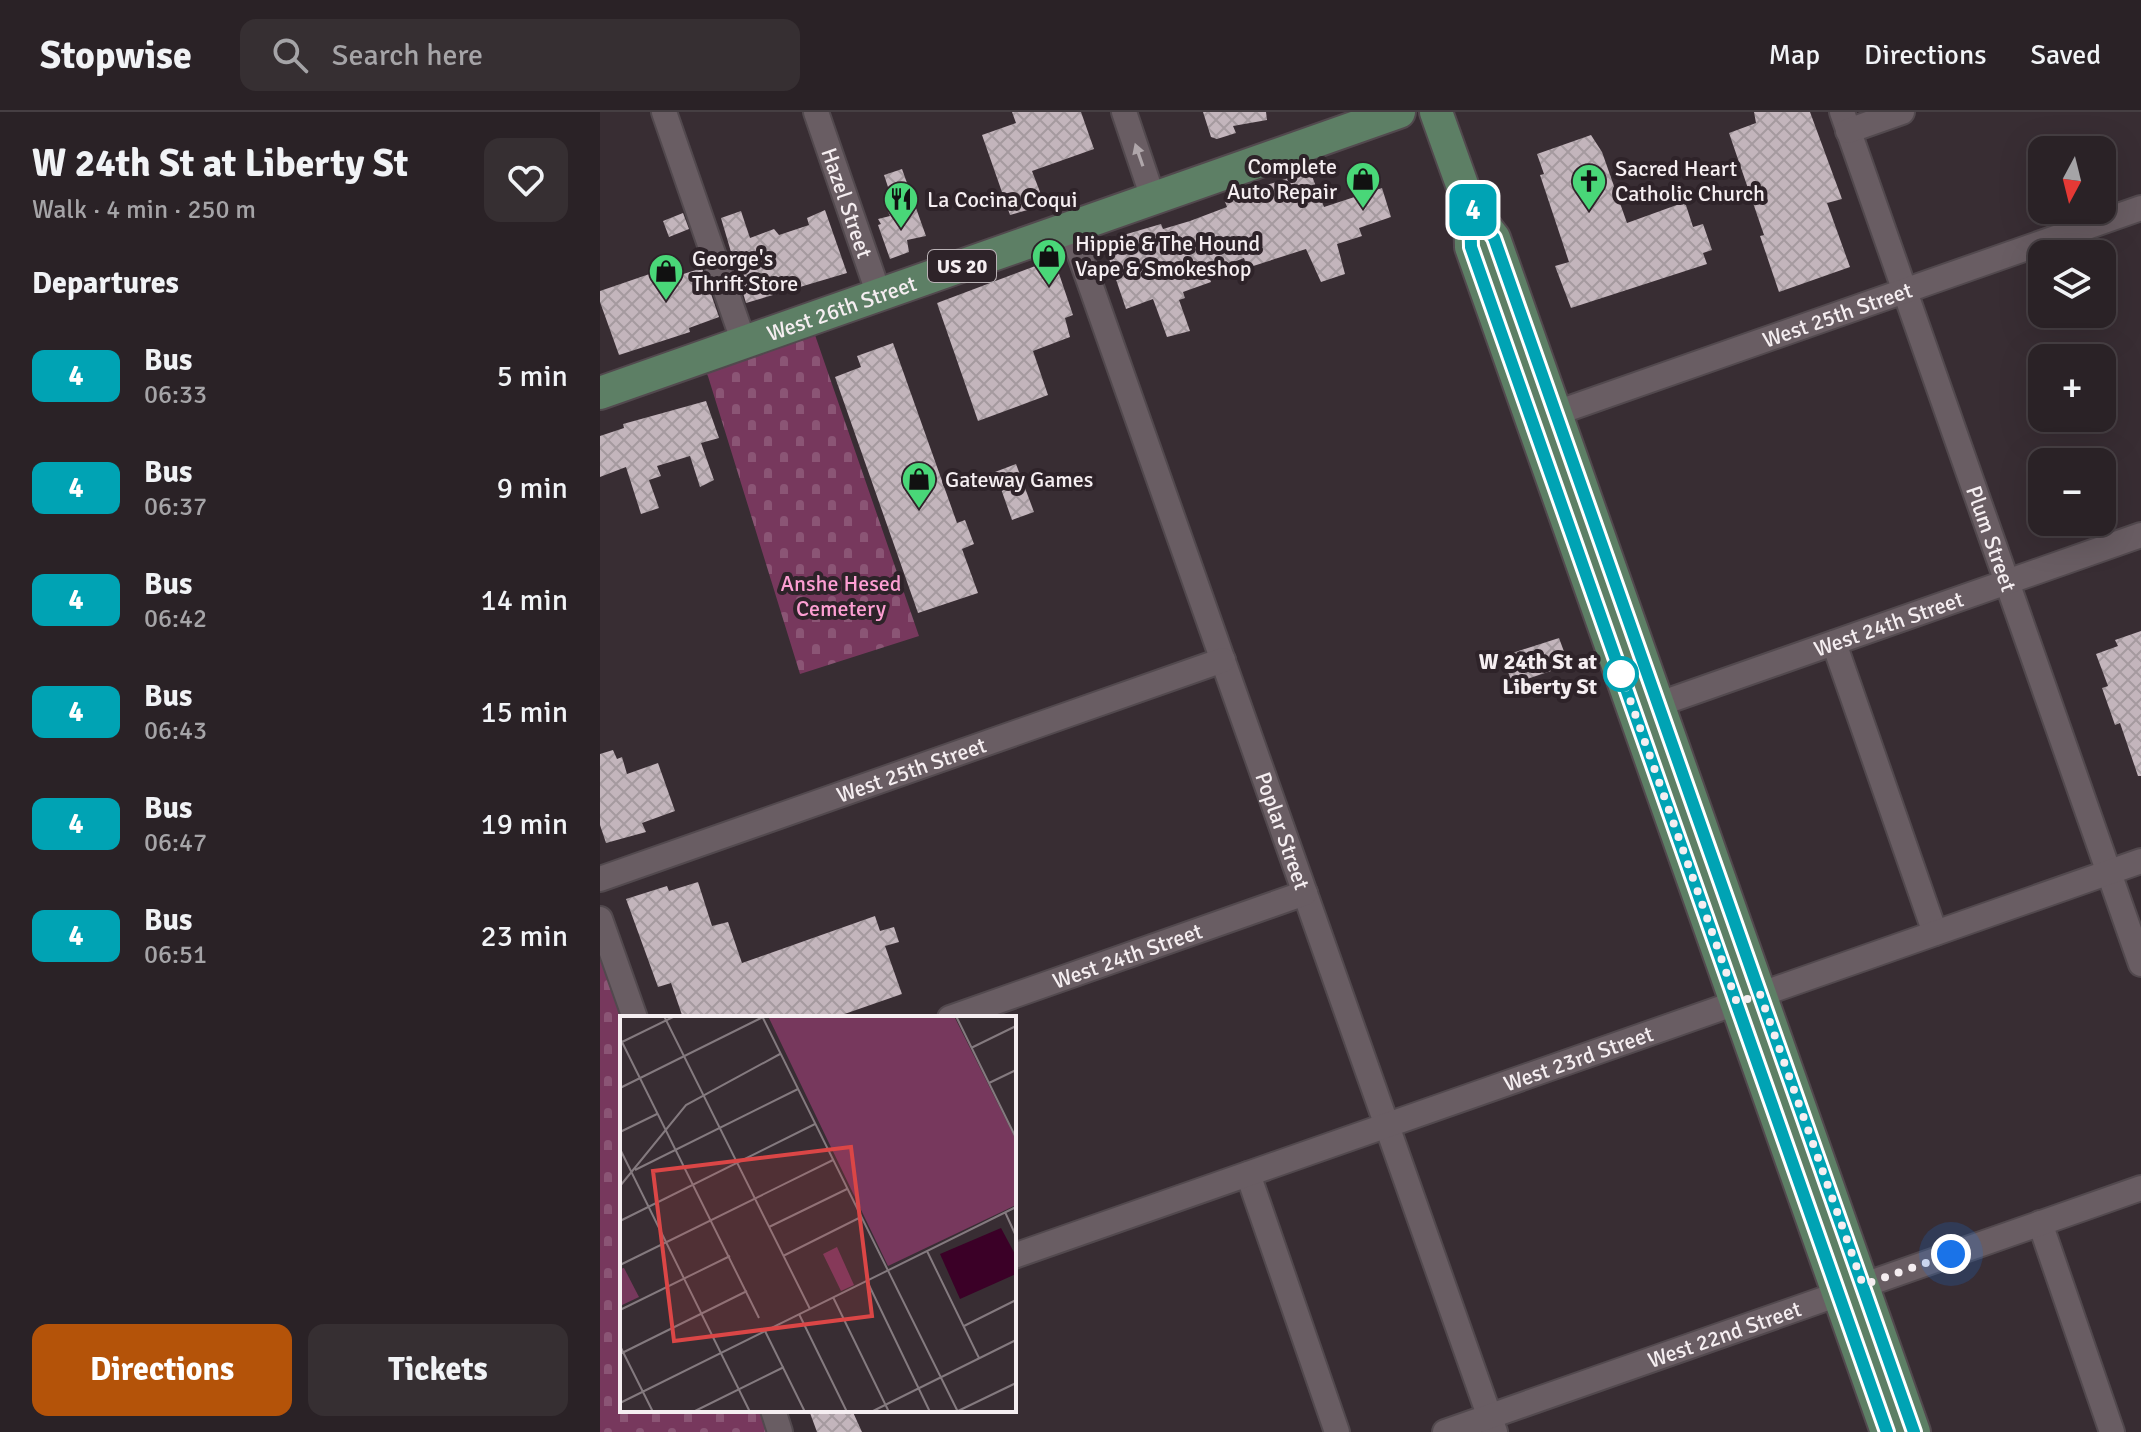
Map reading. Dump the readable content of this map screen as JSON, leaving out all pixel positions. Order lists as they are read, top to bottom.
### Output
{
  "streets": {
    "main road": ["US 20", "West 26th Street"],
    "street": [
      "Hazel Street",
      "West 25th Street",
      "Plum Street",
      "West 24th Street",
      "Poplar Street",
      "West 23rd Street",
      "West 22nd Street"
    ]
  },
  "crossings": [
    ["Hazel Street", "West 26th Street"],
    ["West 26th Street", "Poplar Street"],
    ["West 25th Street", "Plum Street"],
    ["West 25th Street", "Poplar Street"],
    ["Plum Street", "West 24th Street"],
    ["Plum Street", "West 23rd Street"],
    ["West 24th Street", "Poplar Street"],
    ["Poplar Street", "West 23rd Street"],
    ["Poplar Street", "West 22nd Street"]
  ],
  "parks": ["Anshe Hesed Cemetery"],
  "places": {
    "shop": [
      "Complete Auto Repair",
      "Hippie & The Hound Vape & Smokeshop",
      "George's Thrift Store",
      "Gateway Games"
    ],
    "church": ["Sacred Heart Catholic Church"],
    "restaurant": ["La Cocina Coqui"],
    "other": ["W 24th St at Liberty St"]
  },
  "lines": ["bus line 4"],
  "north": "bottom",
  "page": {
    "header": "Stopwise",
    "search": "Search here",
    "nav": ["Map", "Directions", "Saved"],
    "heading": [
      ["W 24th St at Liberty St", "Walk · 4 min · 250 m"],
      "Departures"
    ],
    "on_map": "4",
    "map_buttons": ["+", "−"],
    "list": [
      {
        "mark": "4",
        "name": "Bus",
        "note": "06:33",
        "value": "5 min"
      },
      {
        "mark": "4",
        "name": "Bus",
        "note": "06:37",
        "value": "9 min"
      },
      {
        "mark": "4",
        "name": "Bus",
        "note": "06:42",
        "value": "14 min"
      },
      {
        "mark": "4",
        "name": "Bus",
        "note": "06:43",
        "value": "15 min"
      },
      {
        "mark": "4",
        "name": "Bus",
        "note": "06:47",
        "value": "19 min"
      },
      {
        "mark": "4",
        "name": "Bus",
        "note": "06:51",
        "value": "23 min"
      }
    ],
    "buttons": ["Directions", "Tickets"]
  }
}
